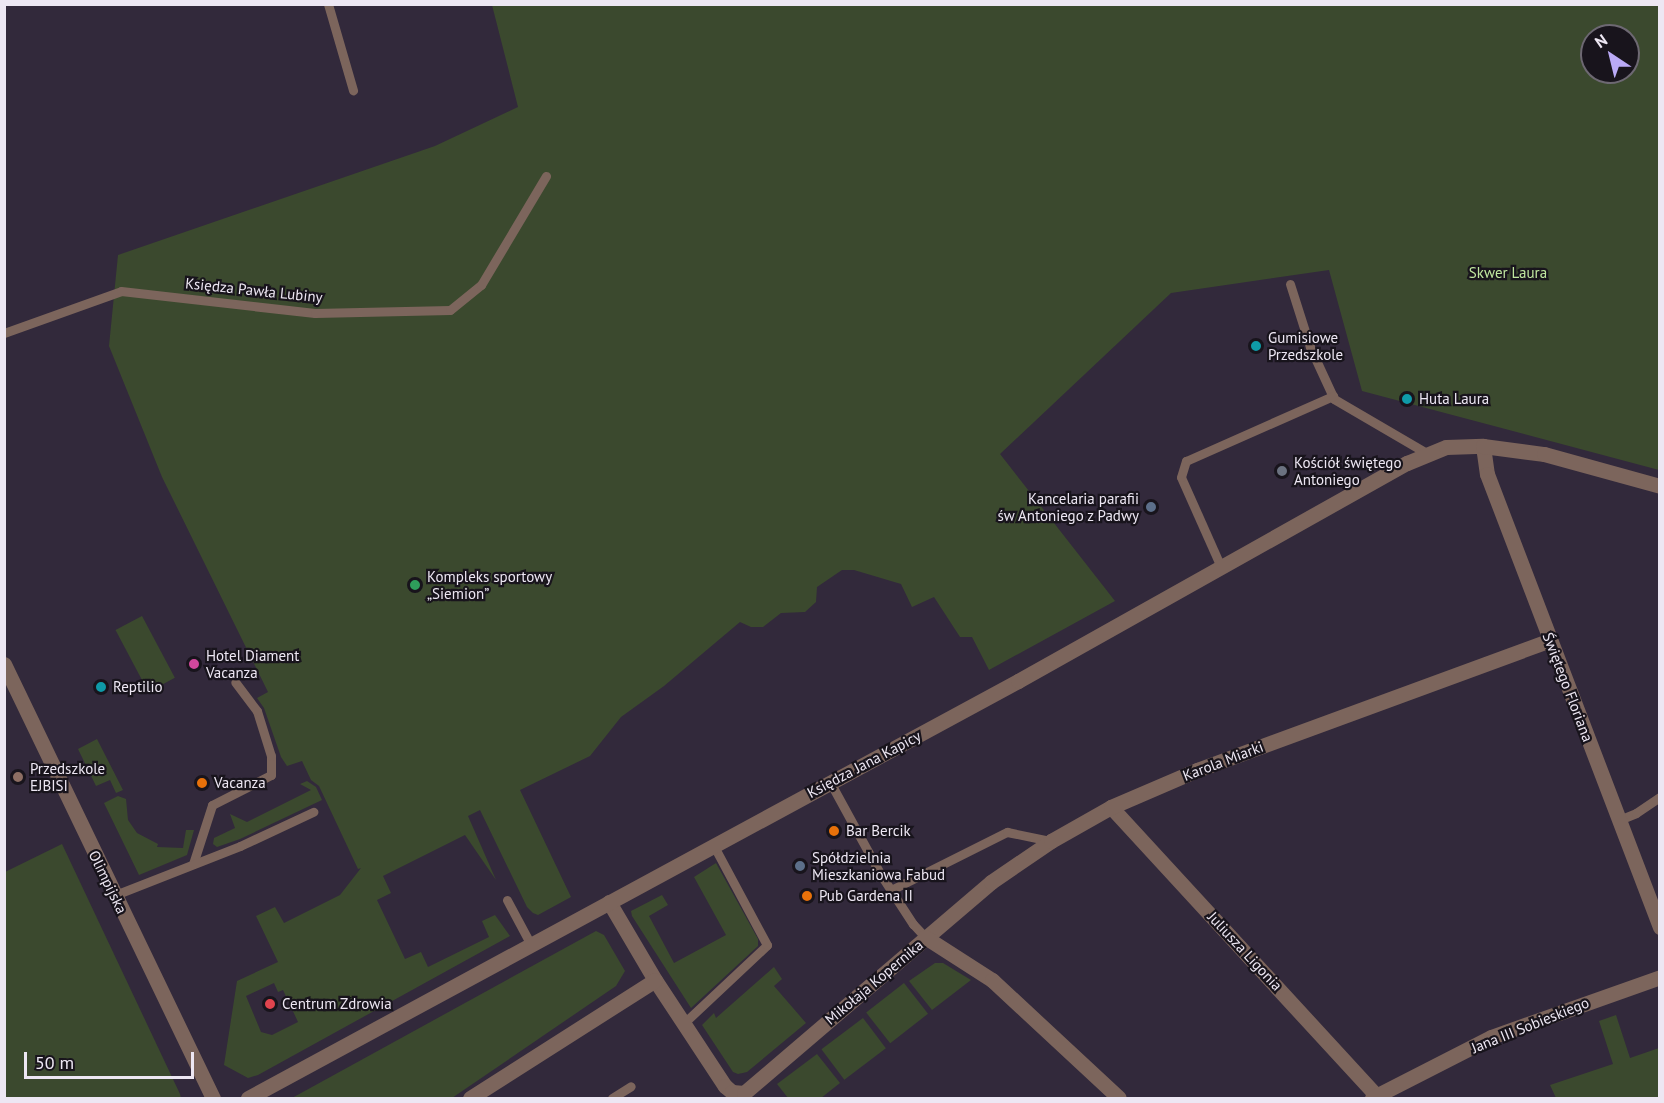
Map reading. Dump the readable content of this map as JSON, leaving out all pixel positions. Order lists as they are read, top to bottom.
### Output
{
  "streets": {
    "street": [
      "Świętego Floriana",
      "Karola Miarki",
      "Księdza Jana Kapicy",
      "Olimpijska",
      "Juliusza Ligonia",
      "Mikołaja Kopernika",
      "Jana III Sobieskiego"
    ],
    "lane": ["Księdza Pawła Lubiny"]
  },
  "crossings": [
    ["Świętego Floriana", "Karola Miarki"],
    ["Świętego Floriana", "Księdza Jana Kapicy"],
    ["Karola Miarki", "Juliusza Ligonia"],
    ["Karola Miarki", "Mikołaja Kopernika"],
    ["Księdza Jana Kapicy", "Mikołaja Kopernika"],
    ["Juliusza Ligonia", "Jana III Sobieskiego"]
  ],
  "parks": ["Skwer Laura"],
  "places": [
    "Gumisiowe Przedszkole",
    "Huta Laura",
    "Kościół świętego Antoniego",
    "Kancelaria parafii św Antoniego z Padwy",
    "Kompleks sportowy „Siemion”",
    "Hotel Diament Vacanza",
    "Reptilio",
    "Przedszkole EJBISI",
    "Vacanza",
    "Bar Bercik",
    "Spółdzielnia Mieszkaniowa Fabud",
    "Pub Gardena II",
    "Centrum Zdrowia"
  ],
  "scale_bar": "50 m",
  "north": "top left"
}
